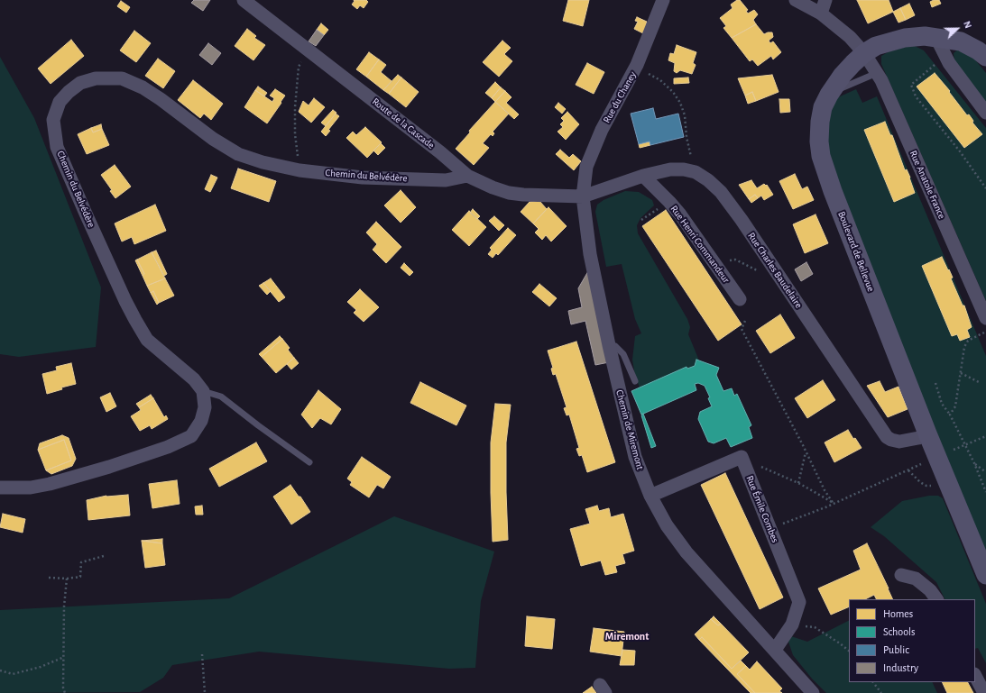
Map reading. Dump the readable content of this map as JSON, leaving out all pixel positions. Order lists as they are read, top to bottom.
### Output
{
  "streets": {
    "main road": ["Boulevard de Bellevue"],
    "street": [
      "Rue du Chaney",
      "Route de la Cascade",
      "Chemin du Belvédère",
      "Rue Anatole France",
      "Rue Henri Commandeur",
      "Rue Charles Baudelaire",
      "Chemin de Miremont",
      "Rue Émile Combes"
    ]
  },
  "crossings": [
    ["Rue du Chaney", "Route de la Cascade"],
    ["Rue du Chaney", "Rue Charles Baudelaire"],
    ["Rue du Chaney", "Chemin de Miremont"],
    ["Route de la Cascade", "Chemin du Belvédère"],
    ["Route de la Cascade", "Rue Charles Baudelaire"],
    ["Route de la Cascade", "Chemin de Miremont"],
    ["Rue Anatole France", "Boulevard de Bellevue"],
    ["Rue Henri Commandeur", "Rue Charles Baudelaire"],
    ["Boulevard de Bellevue", "Rue Charles Baudelaire"],
    ["Rue Charles Baudelaire", "Chemin de Miremont"],
    ["Chemin de Miremont", "Rue Émile Combes"]
  ],
  "districts": ["Miremont"],
  "legend": [
    "Homes",
    "Schools",
    "Public",
    "Industry"
  ],
  "north": "right"
}
